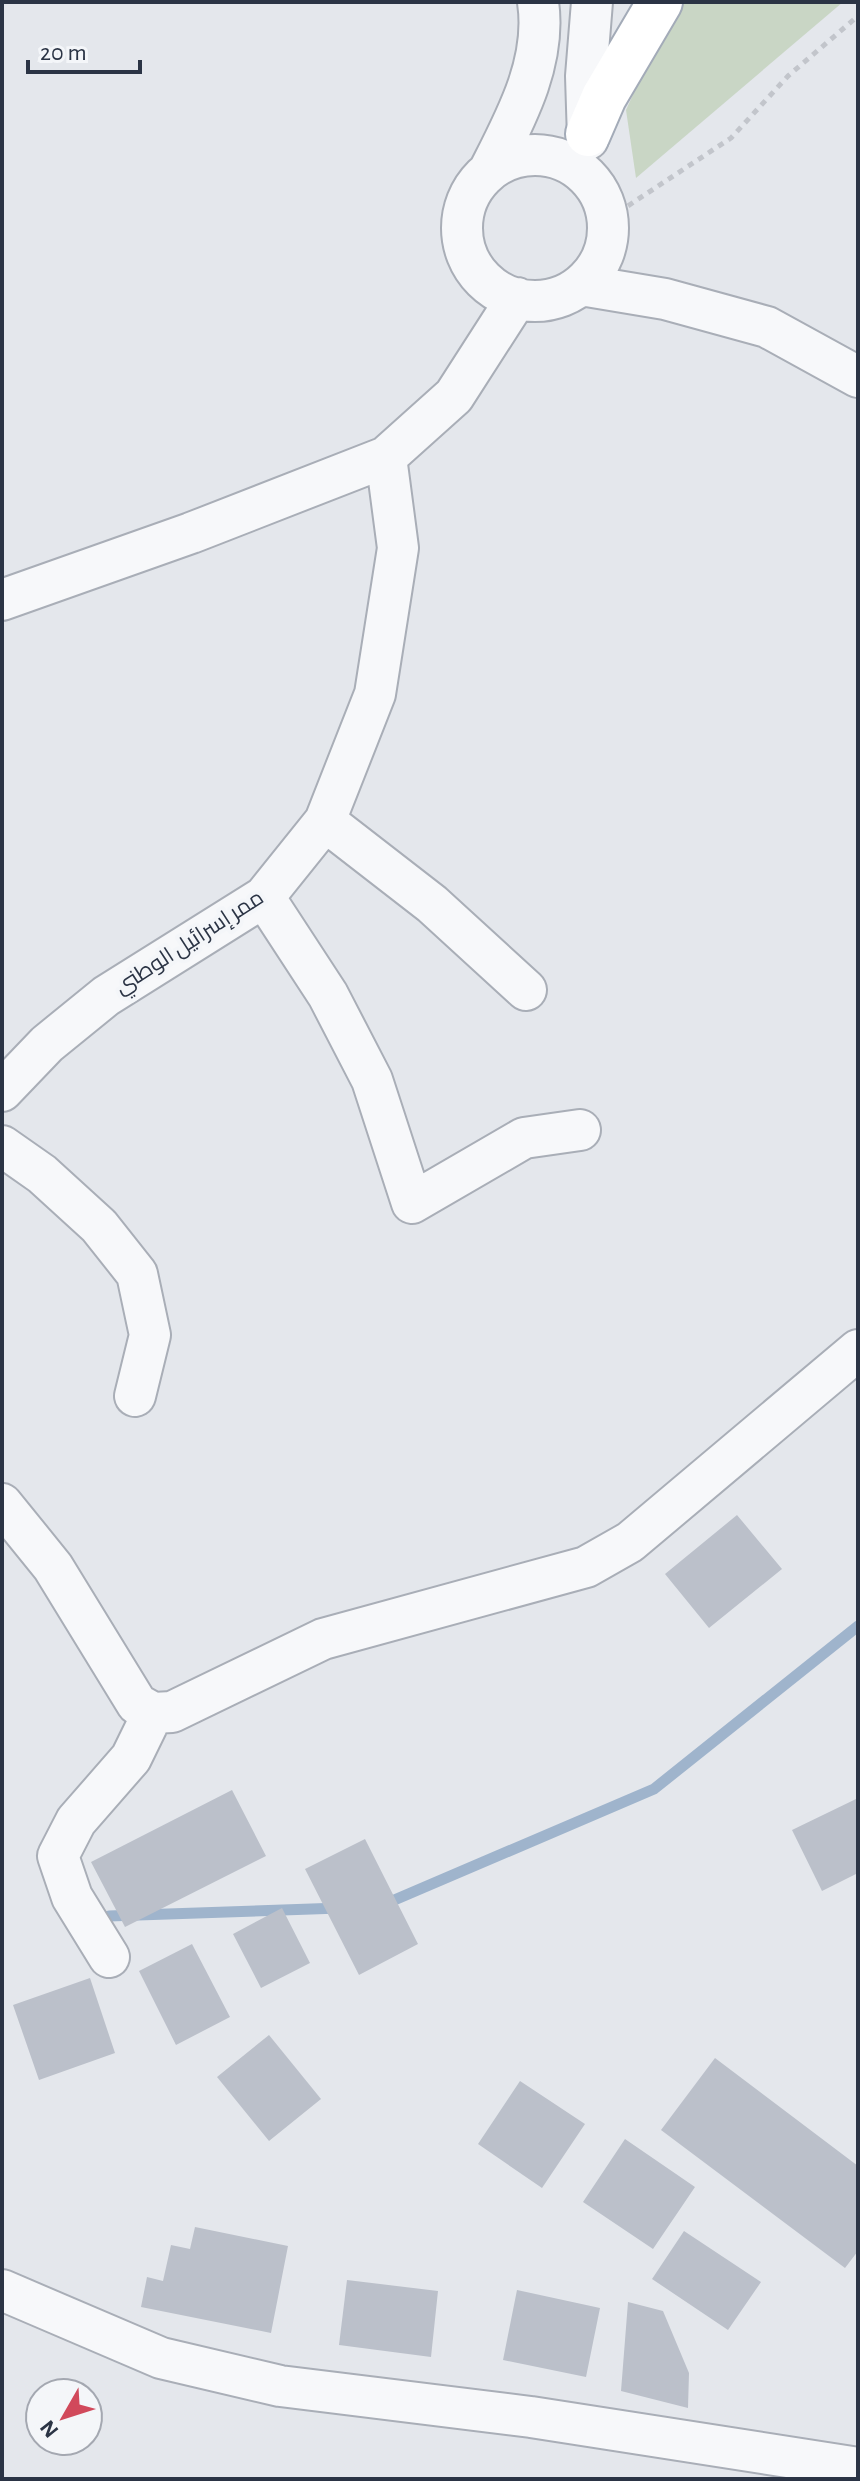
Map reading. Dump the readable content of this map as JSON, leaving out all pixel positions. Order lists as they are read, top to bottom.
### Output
{
  "streets": {
    "street": ["ممر إسرائيل الوطني"]
  },
  "scale_bar": "20 m",
  "north": "bottom left"
}
